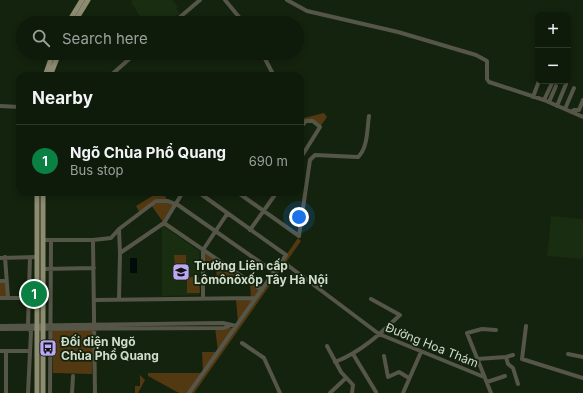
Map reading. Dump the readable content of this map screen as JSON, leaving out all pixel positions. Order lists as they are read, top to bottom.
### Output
{
  "streets": {
    "street": ["Đường Hoa Thám"]
  },
  "places": {
    "school or university": ["Trường Liên cấp Lômônôxốp Tây Hà Nội"],
    "bus stop": ["Đối diện Ngõ Chùa Phổ Quang"]
  },
  "page": {
    "map_buttons": ["+", "−"],
    "search": "Search here",
    "heading": "Nearby",
    "list": [
      {
        "mark": "1",
        "name": "Ngõ Chùa Phổ Quang",
        "note": "Bus stop",
        "value": "690 m"
      }
    ],
    "pins": "1"
  }
}
